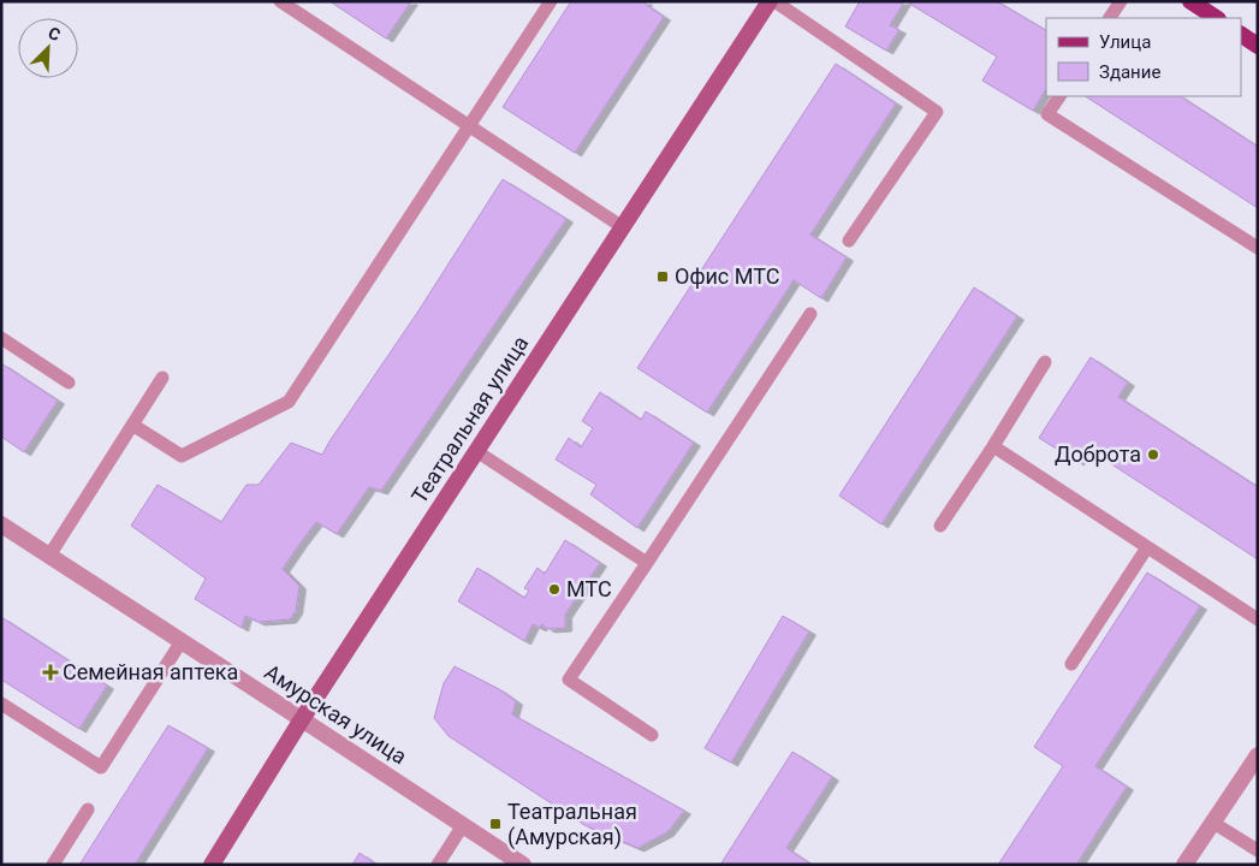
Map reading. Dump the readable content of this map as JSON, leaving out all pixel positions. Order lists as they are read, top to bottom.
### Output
{
  "streets": {
    "main road": ["Театральная улица"],
    "street": ["Амурская улица"]
  },
  "crossings": [
    ["Театральная улица", "Амурская улица"]
  ],
  "places": {
    "transit": ["Офис МТС", "Театральная (Амурская)"],
    "other": ["Доброта", "МТС"],
    "health": ["Семейная аптека"]
  },
  "legend": ["Улица", "Здание"],
  "north": "top right"
}
